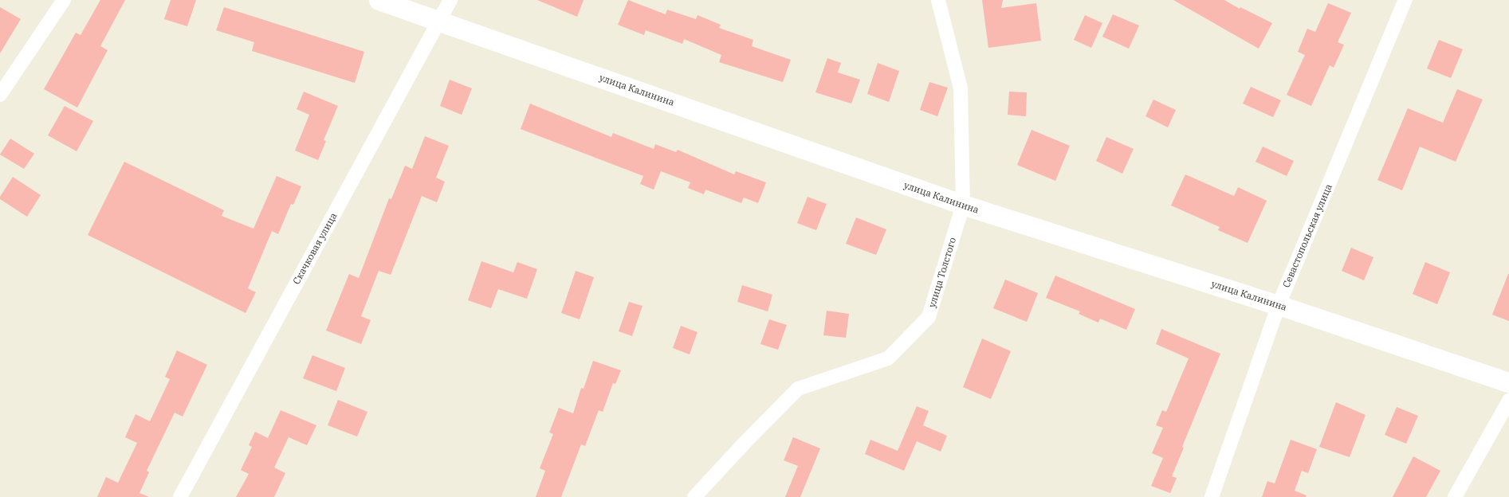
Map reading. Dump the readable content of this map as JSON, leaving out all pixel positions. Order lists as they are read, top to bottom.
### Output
{
  "streets": {
    "main road": ["улица Калинина"],
    "street": ["Севастопольская улица", "Скачковая улица", "улица Толстого"]
  },
  "crossings": [
    ["улица Калинина", "Севастопольская улица"],
    ["улица Калинина", "Скачковая улица"],
    ["улица Калинина", "улица Толстого"]
  ]
}
